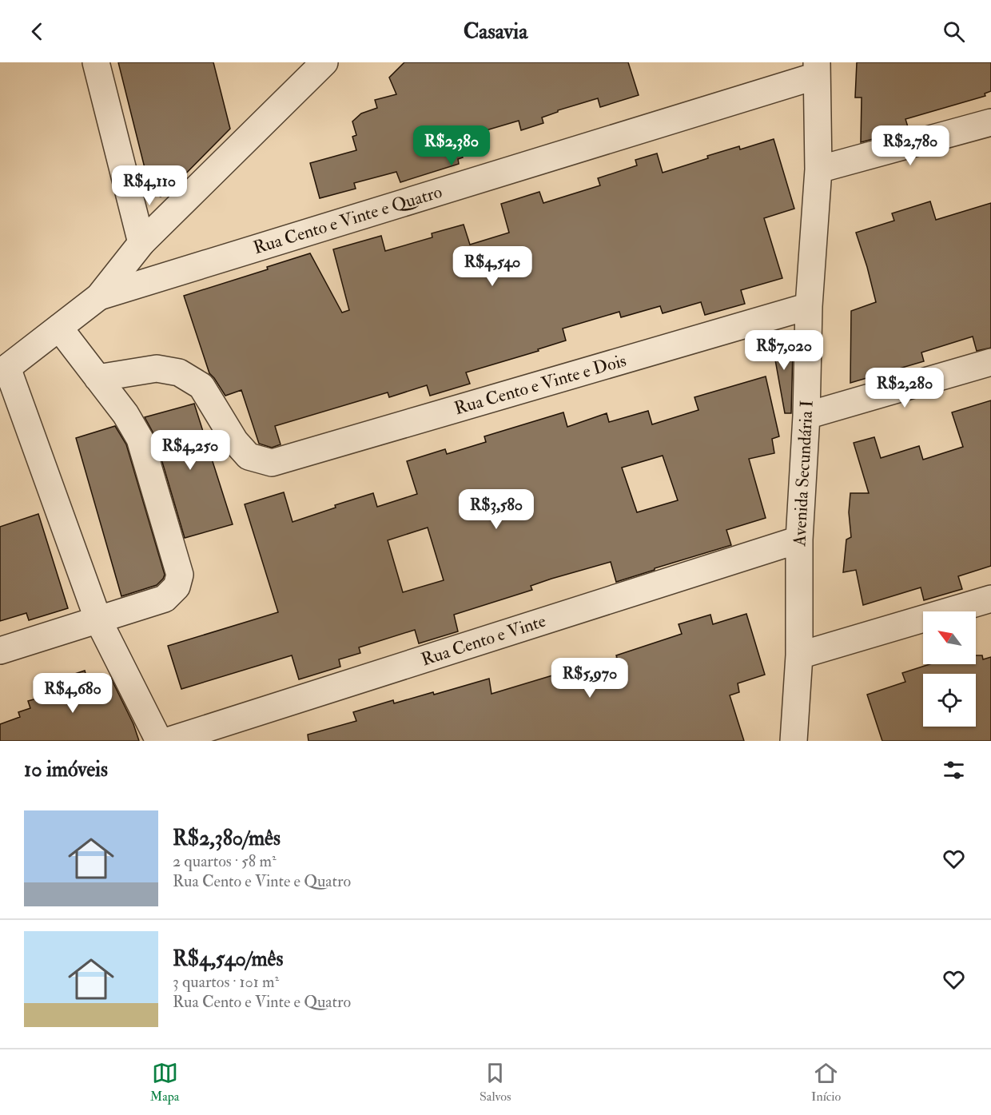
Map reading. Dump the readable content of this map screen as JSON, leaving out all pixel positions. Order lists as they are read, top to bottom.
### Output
{
  "streets": {
    "street": [
      "Rua Cento e Vinte e Quatro",
      "Rua Cento e Vinte e Dois",
      "Avenida Secundária I",
      "Rua Cento e Vinte"
    ]
  },
  "crossings": [
    ["Rua Cento e Vinte e Quatro", "Avenida Secundária I"],
    ["Rua Cento e Vinte e Dois", "Avenida Secundária I"],
    ["Avenida Secundária I", "Rua Cento e Vinte"]
  ],
  "north": "top left",
  "page": {
    "header": "Casavia",
    "price": [
      "R$2,380",
      "R$2,780",
      "R$4,110",
      "R$4,540",
      "R$7,020",
      "R$2,280",
      "R$4,250",
      "R$3,580",
      "R$5,970",
      "R$4,680"
    ],
    "heading": "10 imóveis",
    "list": [
      {
        "name": "R$2,380/mês",
        "note": "2 quartos · 58 m² · Rua Cento e Vinte e Quatro"
      },
      {
        "name": "R$4,540/mês",
        "note": "3 quartos · 101 m² · Rua Cento e Vinte e Quatro"
      }
    ],
    "tabs": ["Mapa", "Salvos", "Início"]
  }
}
